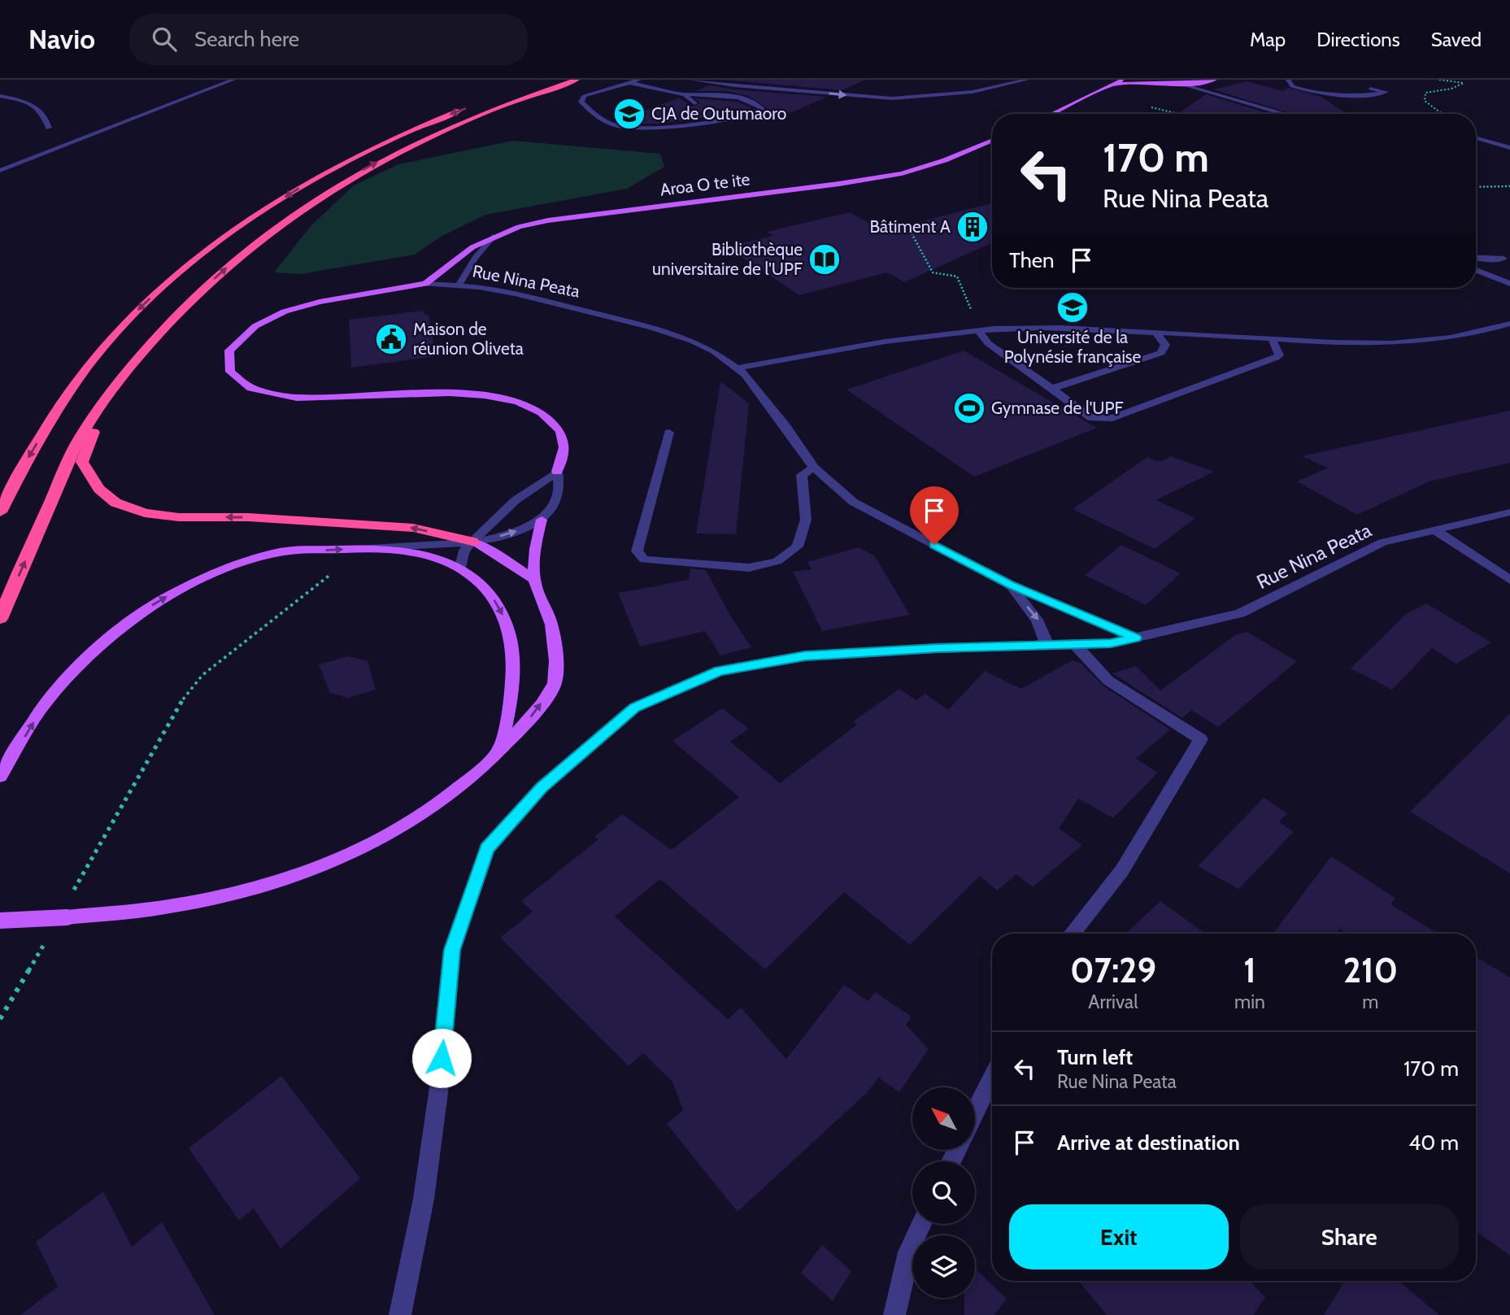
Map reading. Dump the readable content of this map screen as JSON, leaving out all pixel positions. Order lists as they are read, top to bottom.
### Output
{
  "streets": {
    "main road": ["Aroa O te ite", "Rue Nina Peata"]
  },
  "crossings": [
    ["Aroa O te ite", "Rue Nina Peata"]
  ],
  "places": {
    "school or university": ["CJA de Outumaoro", "Université de la Polynésie française"],
    "building": ["Bâtiment A"],
    "library": ["Bibliothèque universitaire de l'UPF"],
    "public building": ["Maison de réunion Oliveta"],
    "sports": ["Gymnase de l'UPF"]
  },
  "north": "top left",
  "page": {
    "header": "Navio",
    "search": "Search here",
    "nav": ["Map", "Directions", "Saved"],
    "turn": ["170 m", "Rue Nina Peata"],
    "then": "Then",
    "eta": [
      "07:29",
      "Arrival",
      "1",
      "min",
      "210",
      "m"
    ],
    "list": [
      {
        "name": "Turn left",
        "note": "Rue Nina Peata",
        "value": "170 m"
      },
      {
        "name": "Arrive at destination",
        "value": "40 m"
      }
    ],
    "buttons": ["Exit", "Share"]
  }
}
